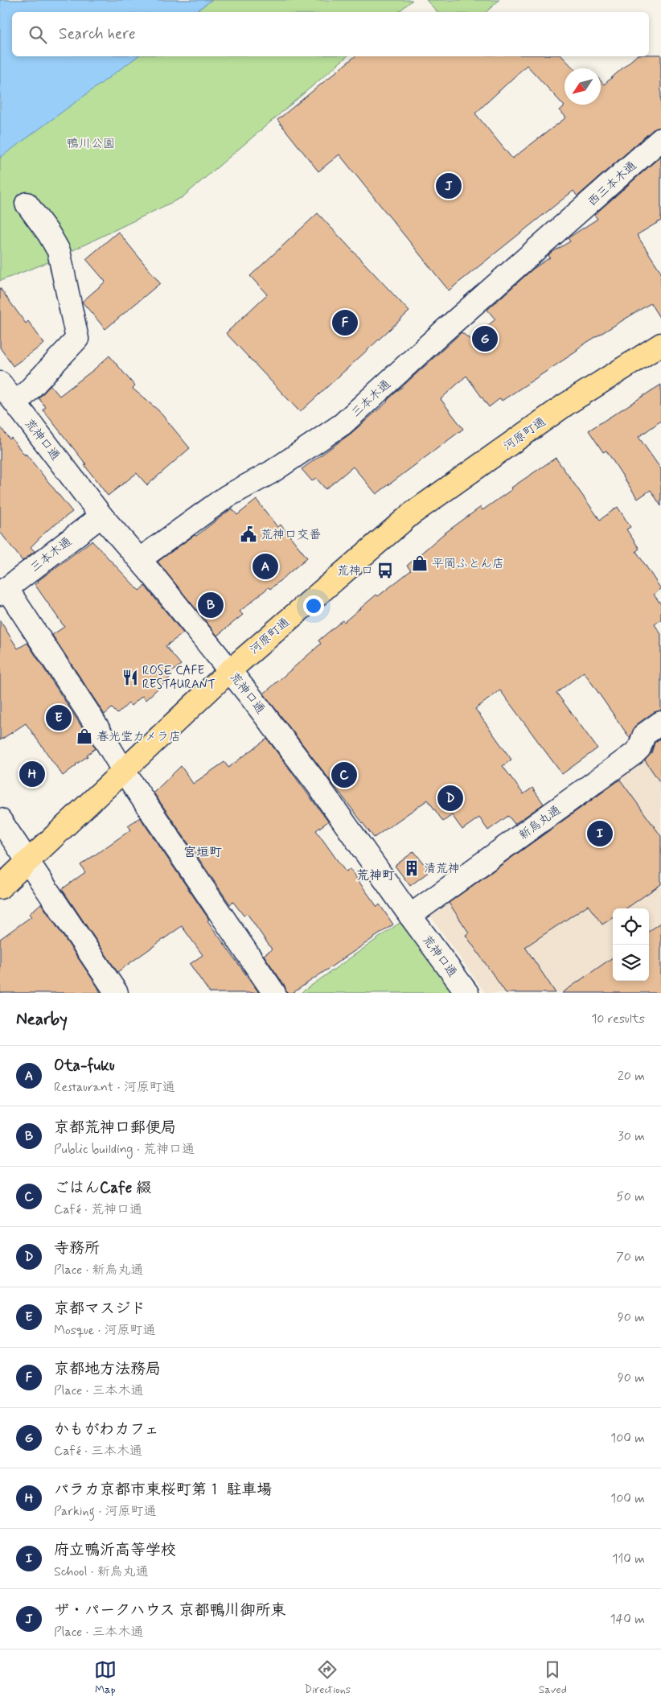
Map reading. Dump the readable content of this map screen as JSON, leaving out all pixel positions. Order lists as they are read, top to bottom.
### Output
{
  "streets": {
    "main road": ["河原町通"],
    "street": [
      "西三本木通",
      "三本木通",
      "荒神口通",
      "新烏丸通"
    ]
  },
  "crossings": [
    ["西三本木通", "三本木通"],
    ["三本木通", "荒神口通"],
    ["河原町通", "荒神口通"],
    ["荒神口通", "新烏丸通"]
  ],
  "districts": ["宮垣町", "荒神町"],
  "parks": ["鴨川公園"],
  "places": {
    "public building": ["荒神口交番"],
    "shop": ["平岡ふとん店", "春光堂カメラ店"],
    "bus stop": ["荒神口"],
    "restaurant": ["ROSE CAFE RESTAURANT"],
    "building": ["清荒神"]
  },
  "north": "bottom left",
  "page": {
    "search": "Search here",
    "pins": [
      "J",
      "F",
      "G",
      "A",
      "B",
      "E",
      "H",
      "C",
      "D",
      "I"
    ],
    "heading": ["Nearby", "10 results"],
    "list": [
      {
        "mark": "A",
        "name": "Ota-fuku",
        "note": "Restaurant · 河原町通",
        "value": "20 m"
      },
      {
        "mark": "B",
        "name": "京都荒神口郵便局",
        "note": "Public building · 荒神口通",
        "value": "30 m"
      },
      {
        "mark": "C",
        "name": "ごはんCafe 綴",
        "note": "Café · 荒神口通",
        "value": "50 m"
      },
      {
        "mark": "D",
        "name": "寺務所",
        "note": "Place · 新烏丸通",
        "value": "70 m"
      },
      {
        "mark": "E",
        "name": "京都マスジド",
        "note": "Mosque · 河原町通",
        "value": "90 m"
      },
      {
        "mark": "F",
        "name": "京都地方法務局",
        "note": "Place · 三本木通",
        "value": "90 m"
      },
      {
        "mark": "G",
        "name": "かもがわカフェ",
        "note": "Café · 三本木通",
        "value": "100 m"
      },
      {
        "mark": "H",
        "name": "パラカ京都市東桜町第１ 駐車場",
        "note": "Parking · 河原町通",
        "value": "100 m"
      },
      {
        "mark": "I",
        "name": "府立鴨沂高等学校",
        "note": "School · 新烏丸通",
        "value": "110 m"
      },
      {
        "mark": "J",
        "name": "ザ・パークハウス 京都鴨川御所東",
        "note": "Place · 三本木通",
        "value": "140 m"
      }
    ],
    "nav": ["Map", "Directions", "Saved"]
  }
}
